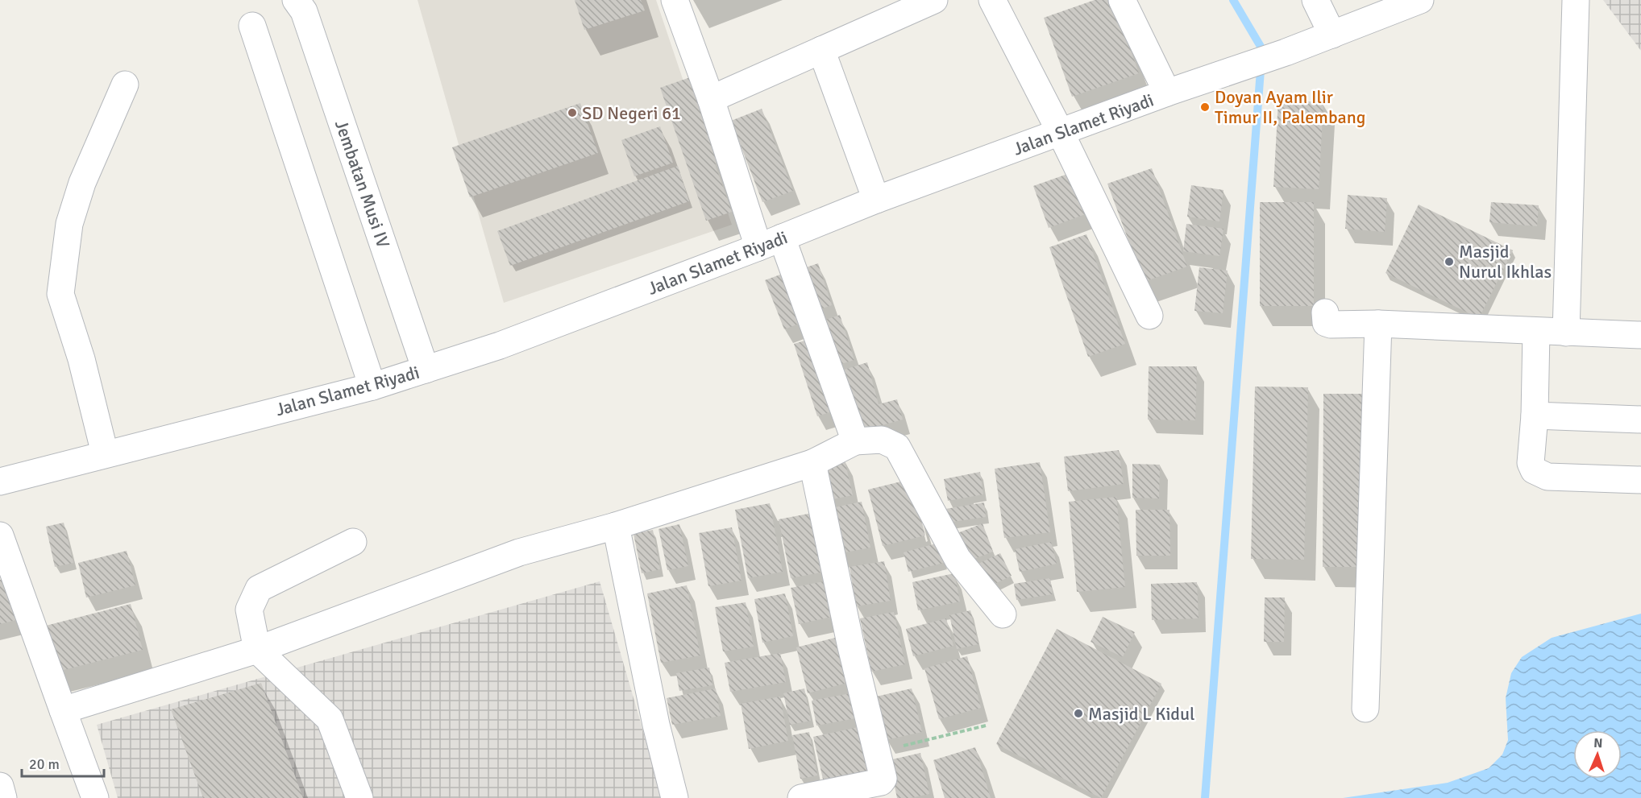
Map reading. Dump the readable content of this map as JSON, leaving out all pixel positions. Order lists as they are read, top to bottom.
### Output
{
  "streets": {
    "street": ["Jalan Slamet Riyadi", "Jembatan Musi IV"]
  },
  "crossings": [
    ["Jalan Slamet Riyadi", "Jembatan Musi IV"]
  ],
  "places": [
    "Doyan Ayam Ilir Timur II, Palembang",
    "SD Negeri 61",
    "Masjid Nurul Ikhlas",
    "Masjid L Kidul"
  ],
  "scale_bar": "20 m",
  "north": "top"
}
